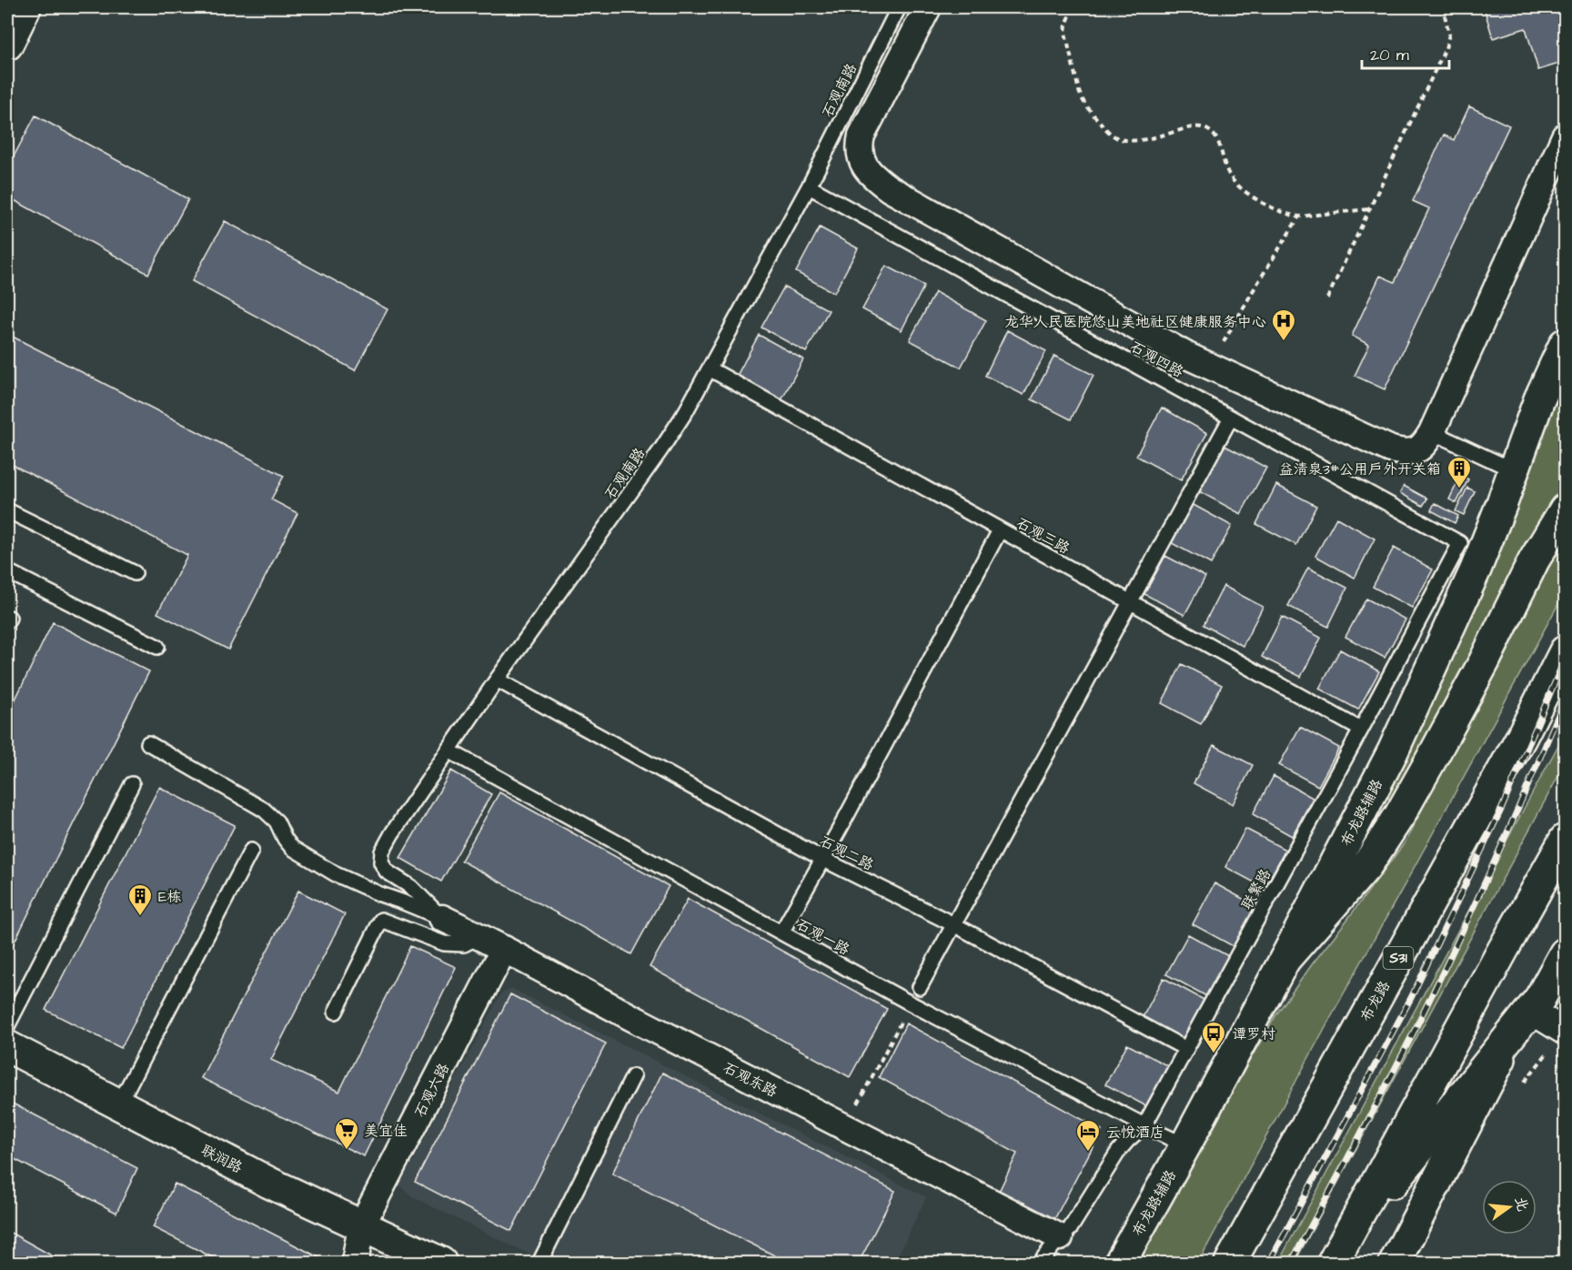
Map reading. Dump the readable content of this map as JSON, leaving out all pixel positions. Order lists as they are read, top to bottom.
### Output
{
  "streets": {
    "main road": [
      "布龙路辅路",
      "S31",
      "布龙路",
      "联润路"
    ],
    "street": ["石观东路", "石观六路"],
    "lane": [
      "石观南路",
      "石观四路",
      "石观三路",
      "石观二路",
      "联繁路",
      "石观一路"
    ]
  },
  "crossings": [
    ["石观南路", "石观四路"],
    ["石观南路", "石观三路"],
    ["石观南路", "石观二路"],
    ["石观南路", "石观一路"],
    ["石观南路", "石观东路"],
    ["石观四路", "联繁路"],
    ["石观三路", "联繁路"],
    ["布龙路辅路", "石观一路"],
    ["石观二路", "联繁路"],
    ["联繁路", "石观一路"],
    ["联繁路", "石观东路"],
    ["石观东路", "石观六路"],
    ["石观六路", "联润路"]
  ],
  "places": {
    "hospital": ["龙华人民医院悠山美地社区健康服务中心"],
    "building": ["益清泉3#公用户外开关箱", "E栋"],
    "bus stop": ["谭罗村"],
    "supermarket": ["美宜佳"],
    "hotel": ["云悦酒店"]
  },
  "scale_bar": "20 m",
  "north": "right"
}
